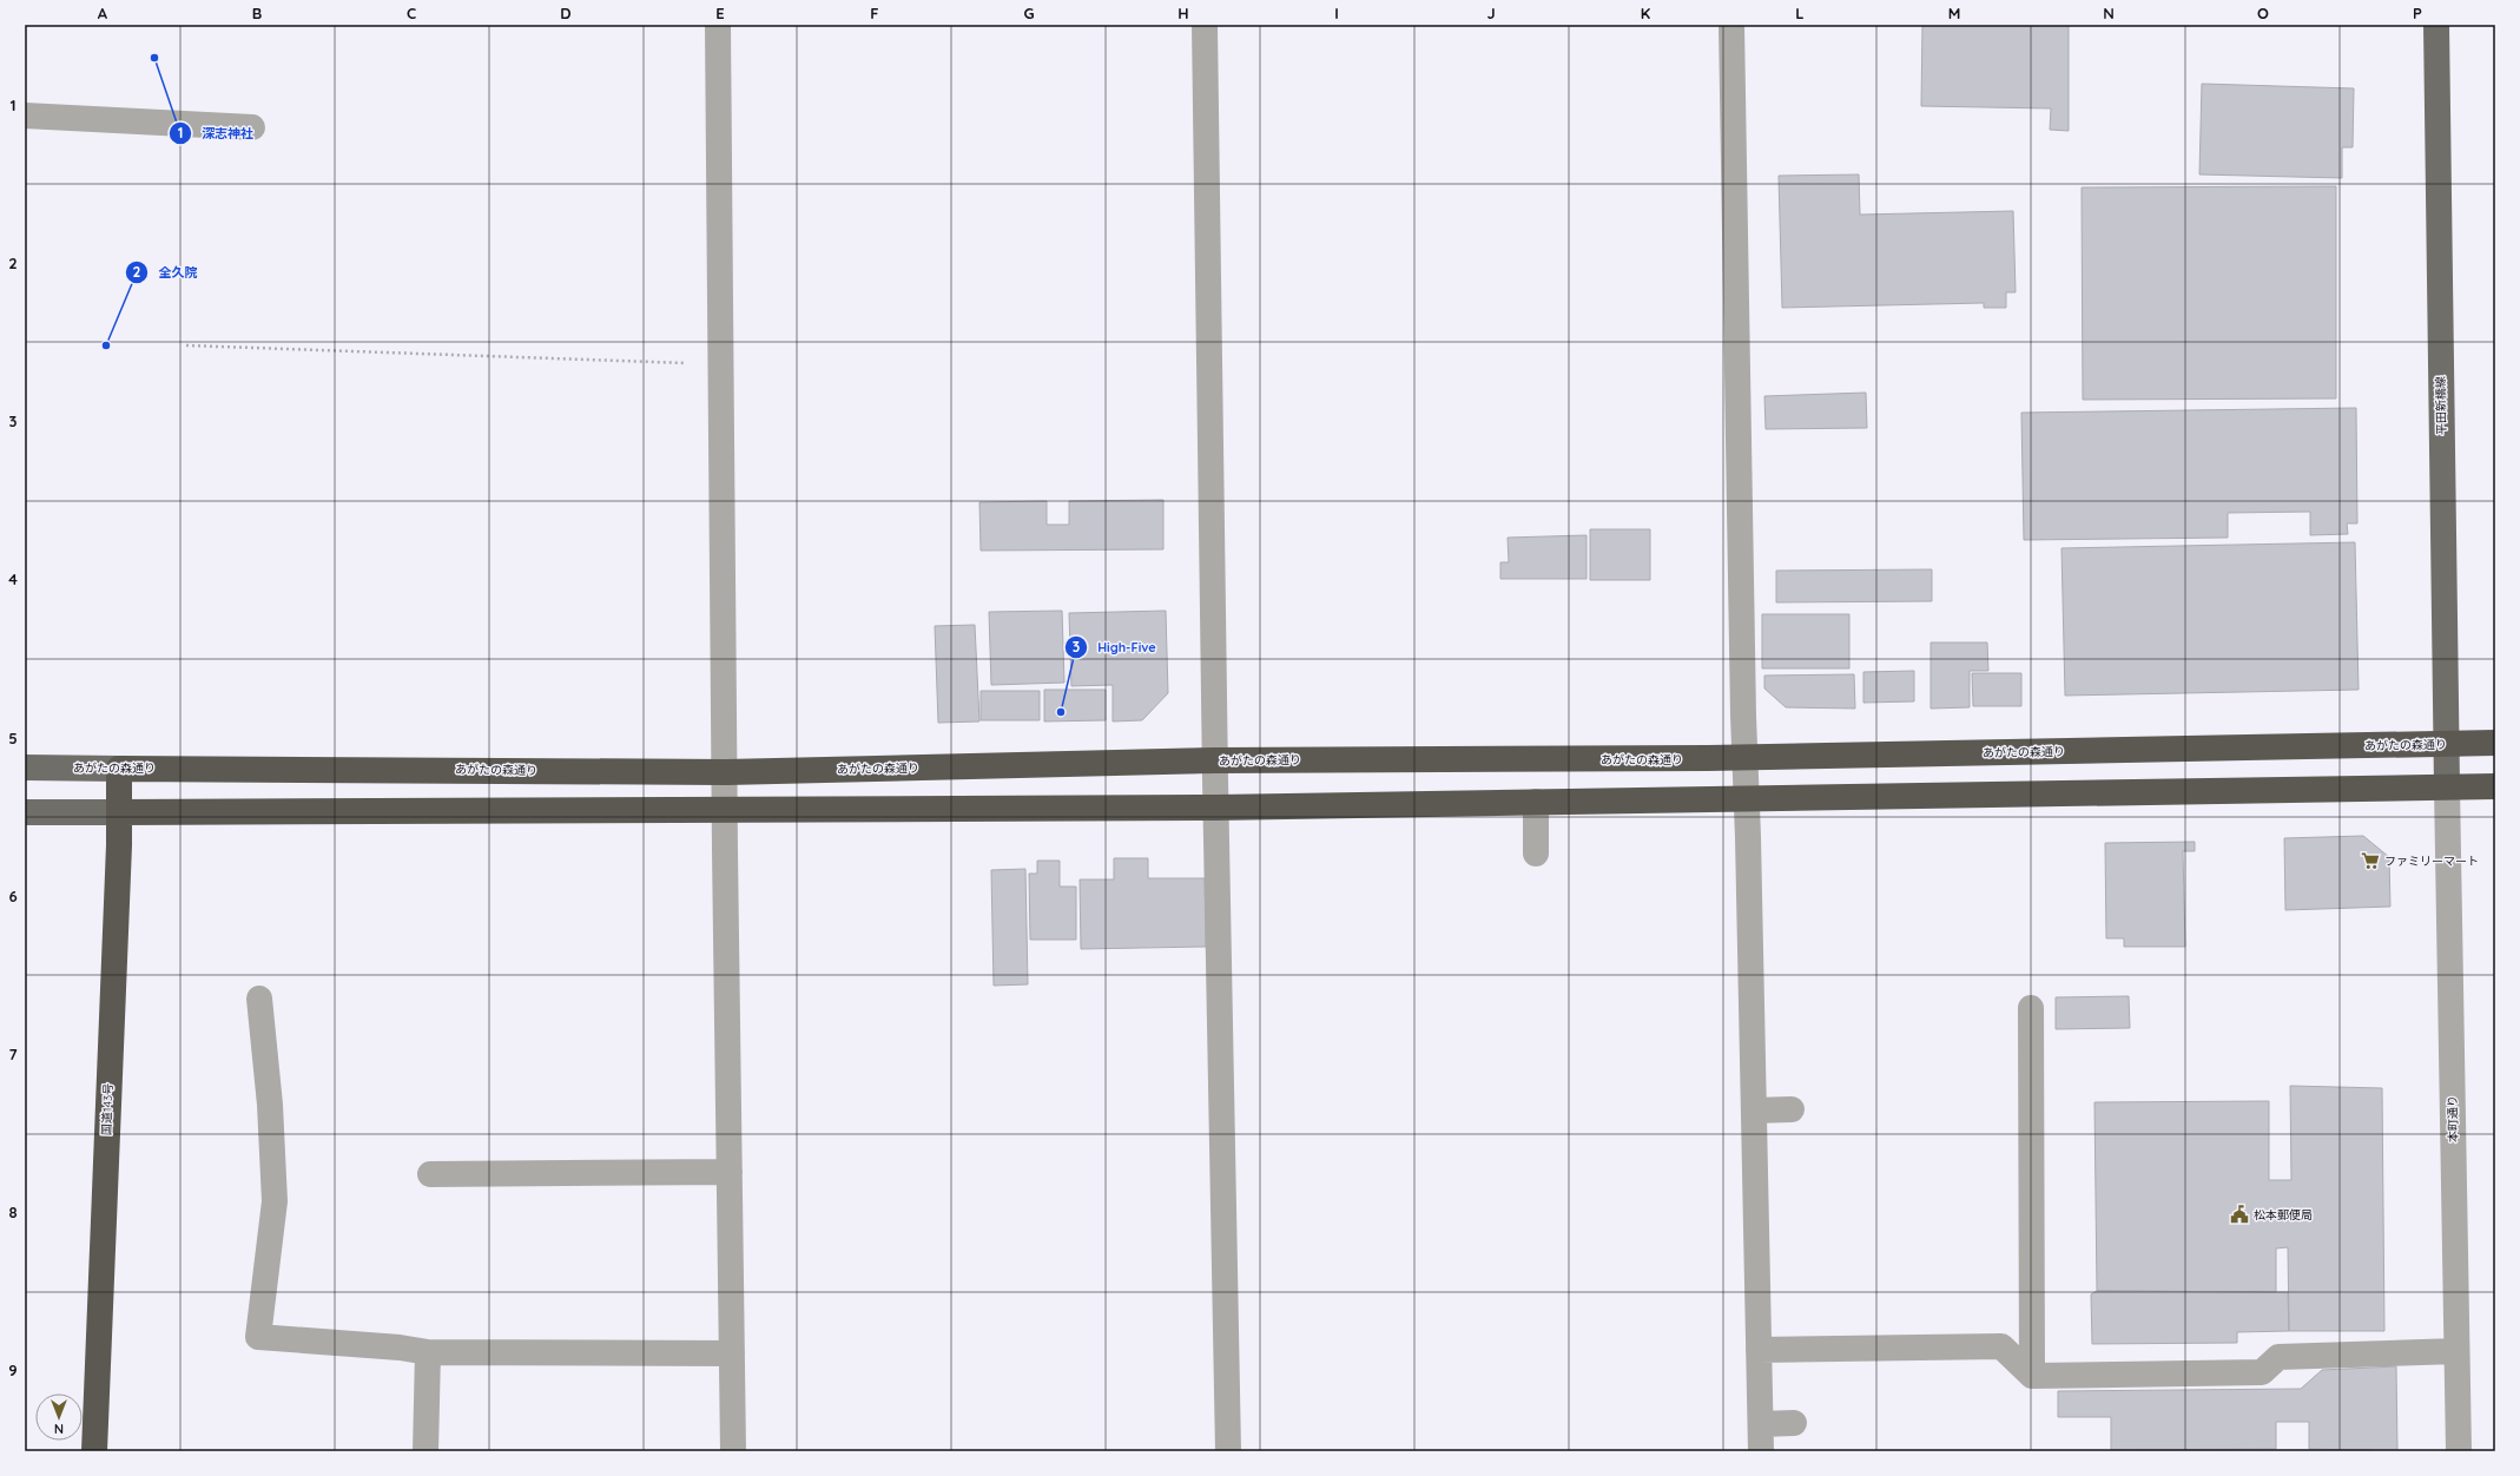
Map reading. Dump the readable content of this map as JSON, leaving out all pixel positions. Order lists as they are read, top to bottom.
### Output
{
  "streets": {
    "highway": ["あがたの森通り", "国道143号"],
    "main road": ["平田新橋線"],
    "street": ["本町通り"]
  },
  "crossings": [
    ["平田新橋線", "あがたの森通り"],
    ["平田新橋線", "本町通り"],
    ["あがたの森通り", "国道143号"]
  ],
  "places": {
    "other": ["深志神社", "全久院", "High-Five"],
    "supermarket": ["ファミリーマート"],
    "public building": ["松本郵便局"]
  },
  "north": "bottom",
  "grid": {
    "columns": [
      "A",
      "B",
      "C",
      "D",
      "E",
      "F",
      "G",
      "H",
      "I",
      "J",
      "K",
      "L",
      "M",
      "N",
      "O",
      "P"
    ],
    "rows": [
      "1",
      "2",
      "3",
      "4",
      "5",
      "6",
      "7",
      "8",
      "9"
    ]
  }
}
